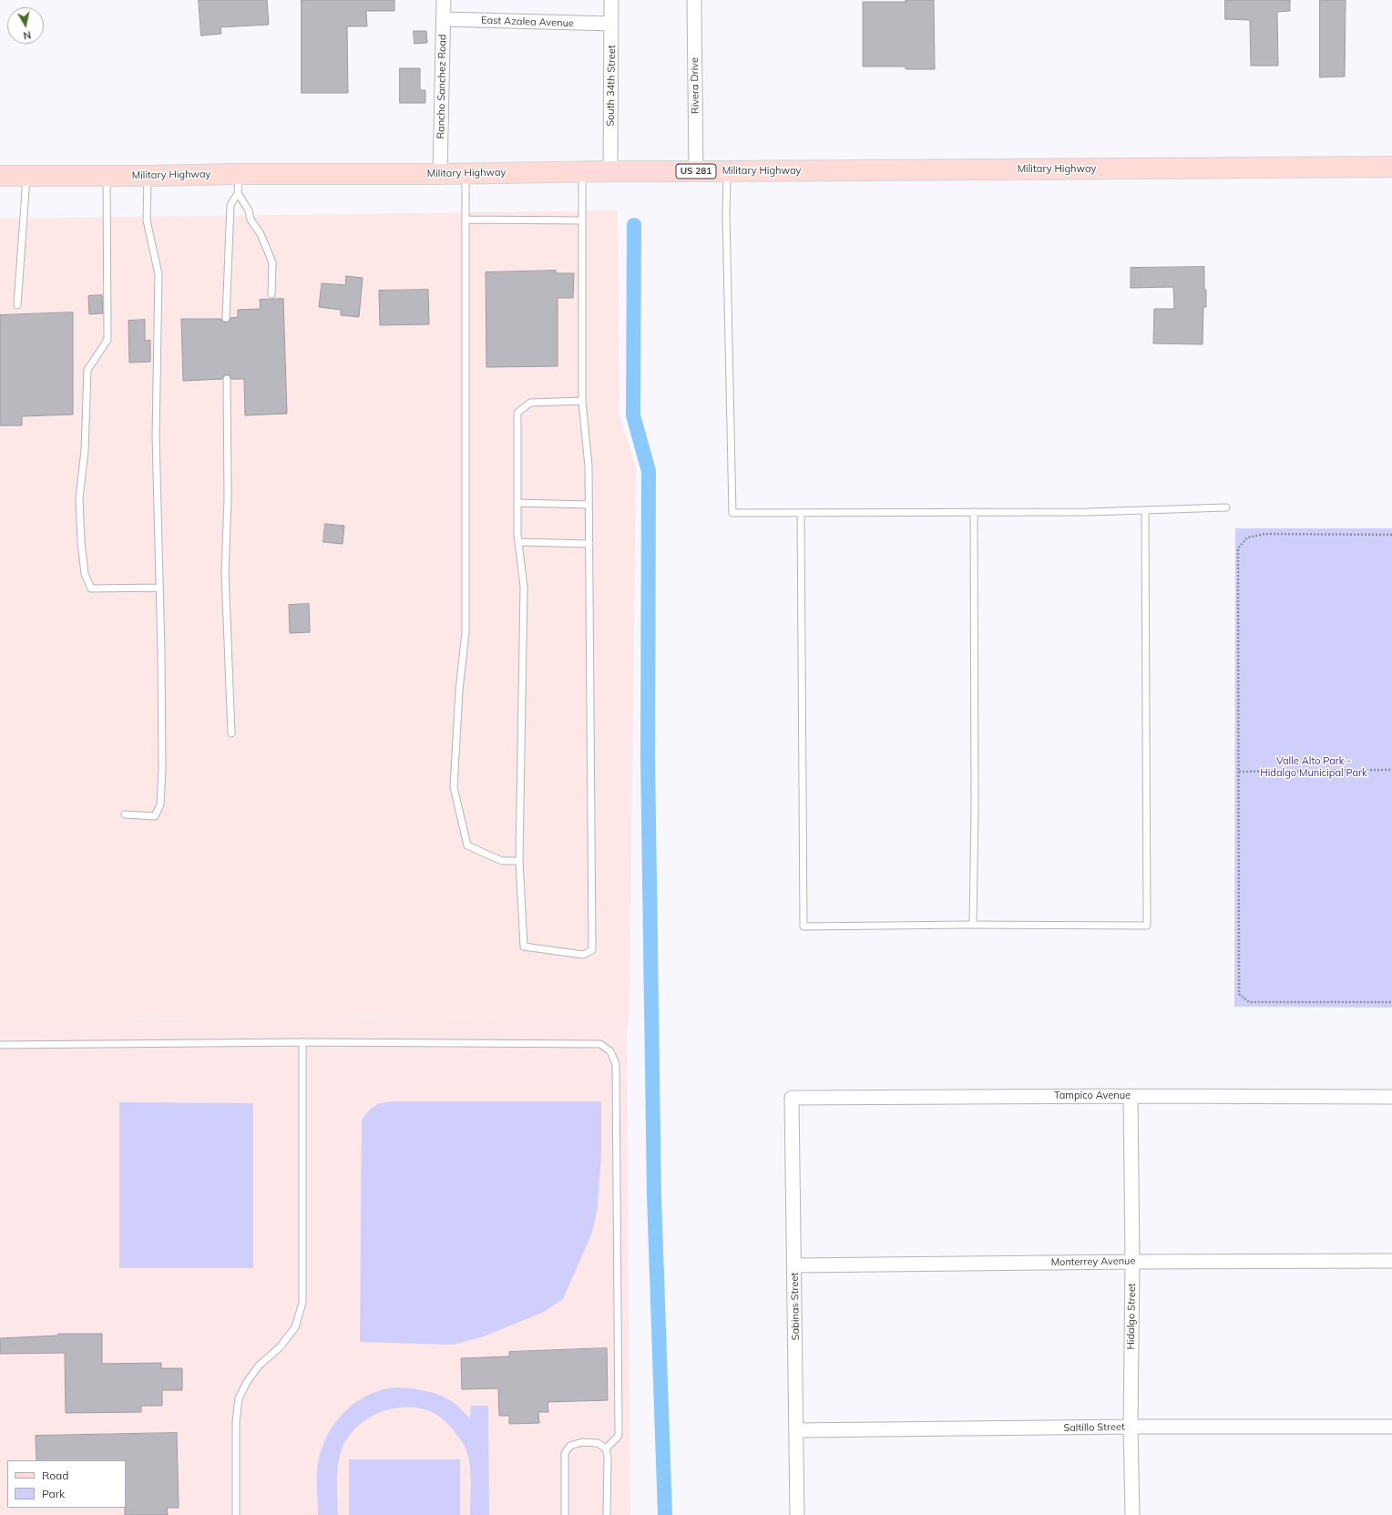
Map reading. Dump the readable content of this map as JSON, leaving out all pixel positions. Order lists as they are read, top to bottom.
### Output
{
  "streets": {
    "main road": ["Military Highway", "US 281"],
    "street": [
      "East Azalea Avenue",
      "South 34th Street",
      "Rivera Drive",
      "Rancho Sanchez Road",
      "Tampico Avenue",
      "Monterrey Avenue",
      "Sabinas Street",
      "Hidalgo Street",
      "Saltillo Street"
    ]
  },
  "crossings": [
    ["East Azalea Avenue", "South 34th Street"],
    ["East Azalea Avenue", "Rancho Sanchez Road"],
    ["South 34th Street", "Military Highway"],
    ["Rivera Drive", "Military Highway"],
    ["Rancho Sanchez Road", "Military Highway"],
    ["Tampico Avenue", "Sabinas Street"],
    ["Tampico Avenue", "Hidalgo Street"],
    ["Monterrey Avenue", "Sabinas Street"],
    ["Monterrey Avenue", "Hidalgo Street"],
    ["Sabinas Street", "Saltillo Street"],
    ["Hidalgo Street", "Saltillo Street"]
  ],
  "parks": ["Valle Alto Park - Hidalgo Municipal Park"],
  "legend": ["Road", "Park"],
  "north": "bottom"
}
